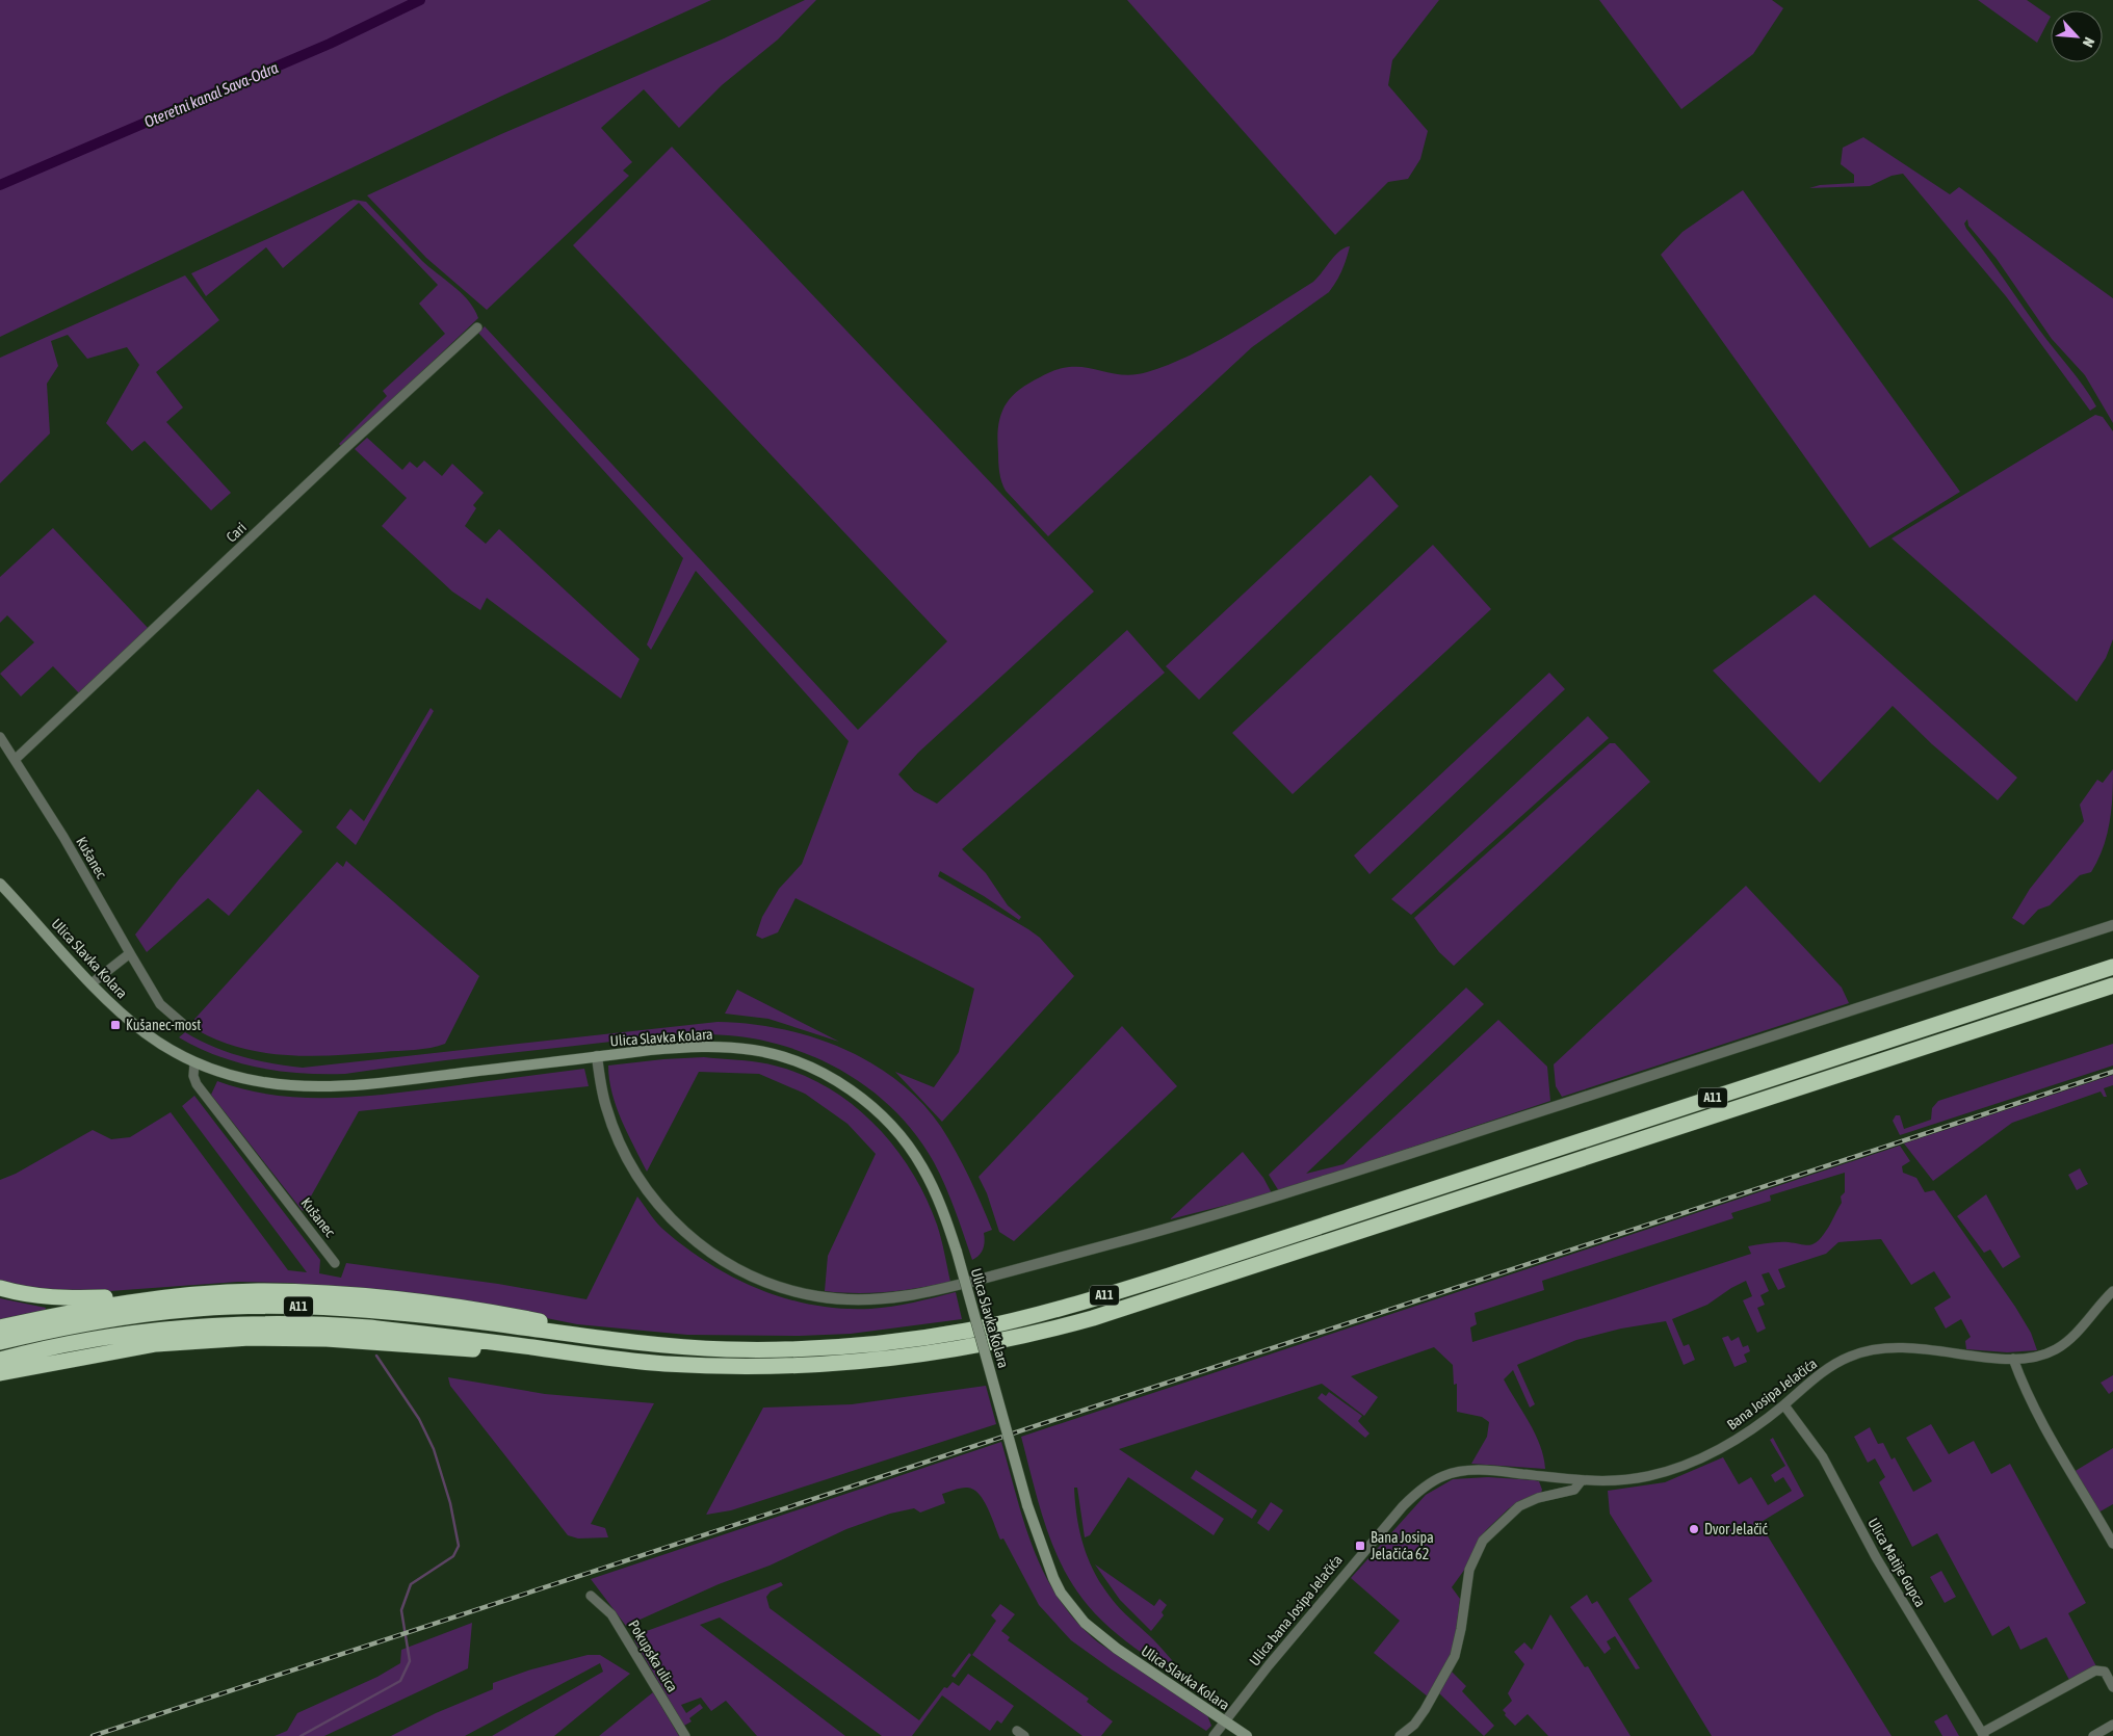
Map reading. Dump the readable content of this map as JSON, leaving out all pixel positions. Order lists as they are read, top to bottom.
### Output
{
  "streets": {
    "highway": ["A11"],
    "main road": ["Ulica Slavka Kolara"],
    "street": [
      "Cari",
      "Kušanec",
      "Bana Josipa Jelačića",
      "Ulica Matije Gupca",
      "Ulica bana Josipa Jelačića",
      "Pokupska ulica"
    ]
  },
  "crossings": [
    ["Cari", "Kušanec"],
    ["Kušanec", "Ulica Slavka Kolara"],
    ["Ulica Slavka Kolara", "Ulica bana Josipa Jelačića"],
    ["Bana Josipa Jelačića", "Ulica Matije Gupca"],
    ["Bana Josipa Jelačića", "Ulica bana Josipa Jelačića"]
  ],
  "water": ["Oteretni kanal Sava-Odra"],
  "places": {
    "transit": ["Kušanec-most", "Bana Josipa Jelačića 62"],
    "other": ["Dvor Jelačić"]
  },
  "north": "bottom right"
}
